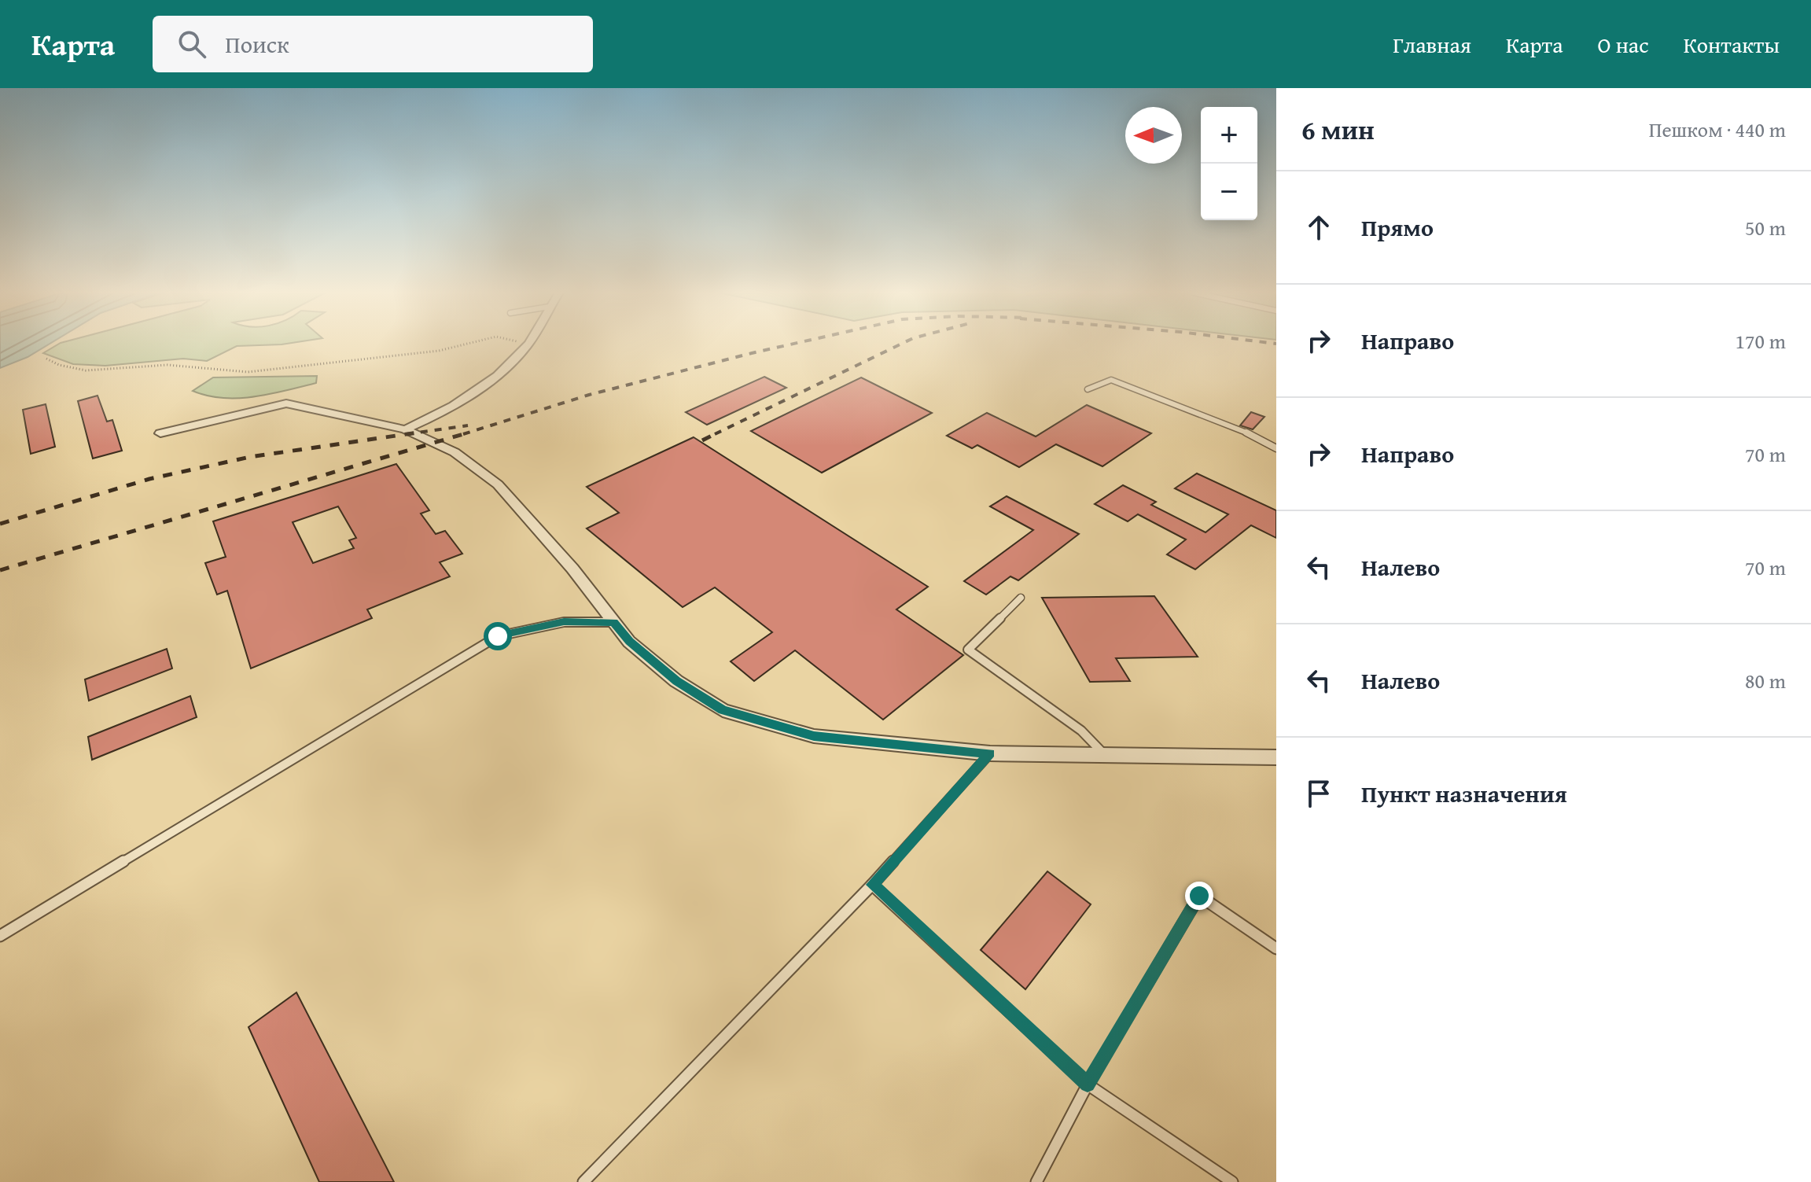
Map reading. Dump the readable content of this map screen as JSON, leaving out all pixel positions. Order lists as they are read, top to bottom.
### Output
{
  "north": "left",
  "page": {
    "header": "Карта",
    "search": "Поиск",
    "nav": [
      "Главная",
      "Карта",
      "О нас",
      "Контакты"
    ],
    "heading": ["6 мин", "Пешком · 440 m"],
    "map_buttons": ["+", "−"],
    "list": [
      ["Прямо", "50 m"],
      ["Направо", "170 m"],
      ["Направо", "70 m"],
      ["Налево", "70 m"],
      ["Налево", "80 m"],
      "Пункт назначения"
    ]
  }
}
